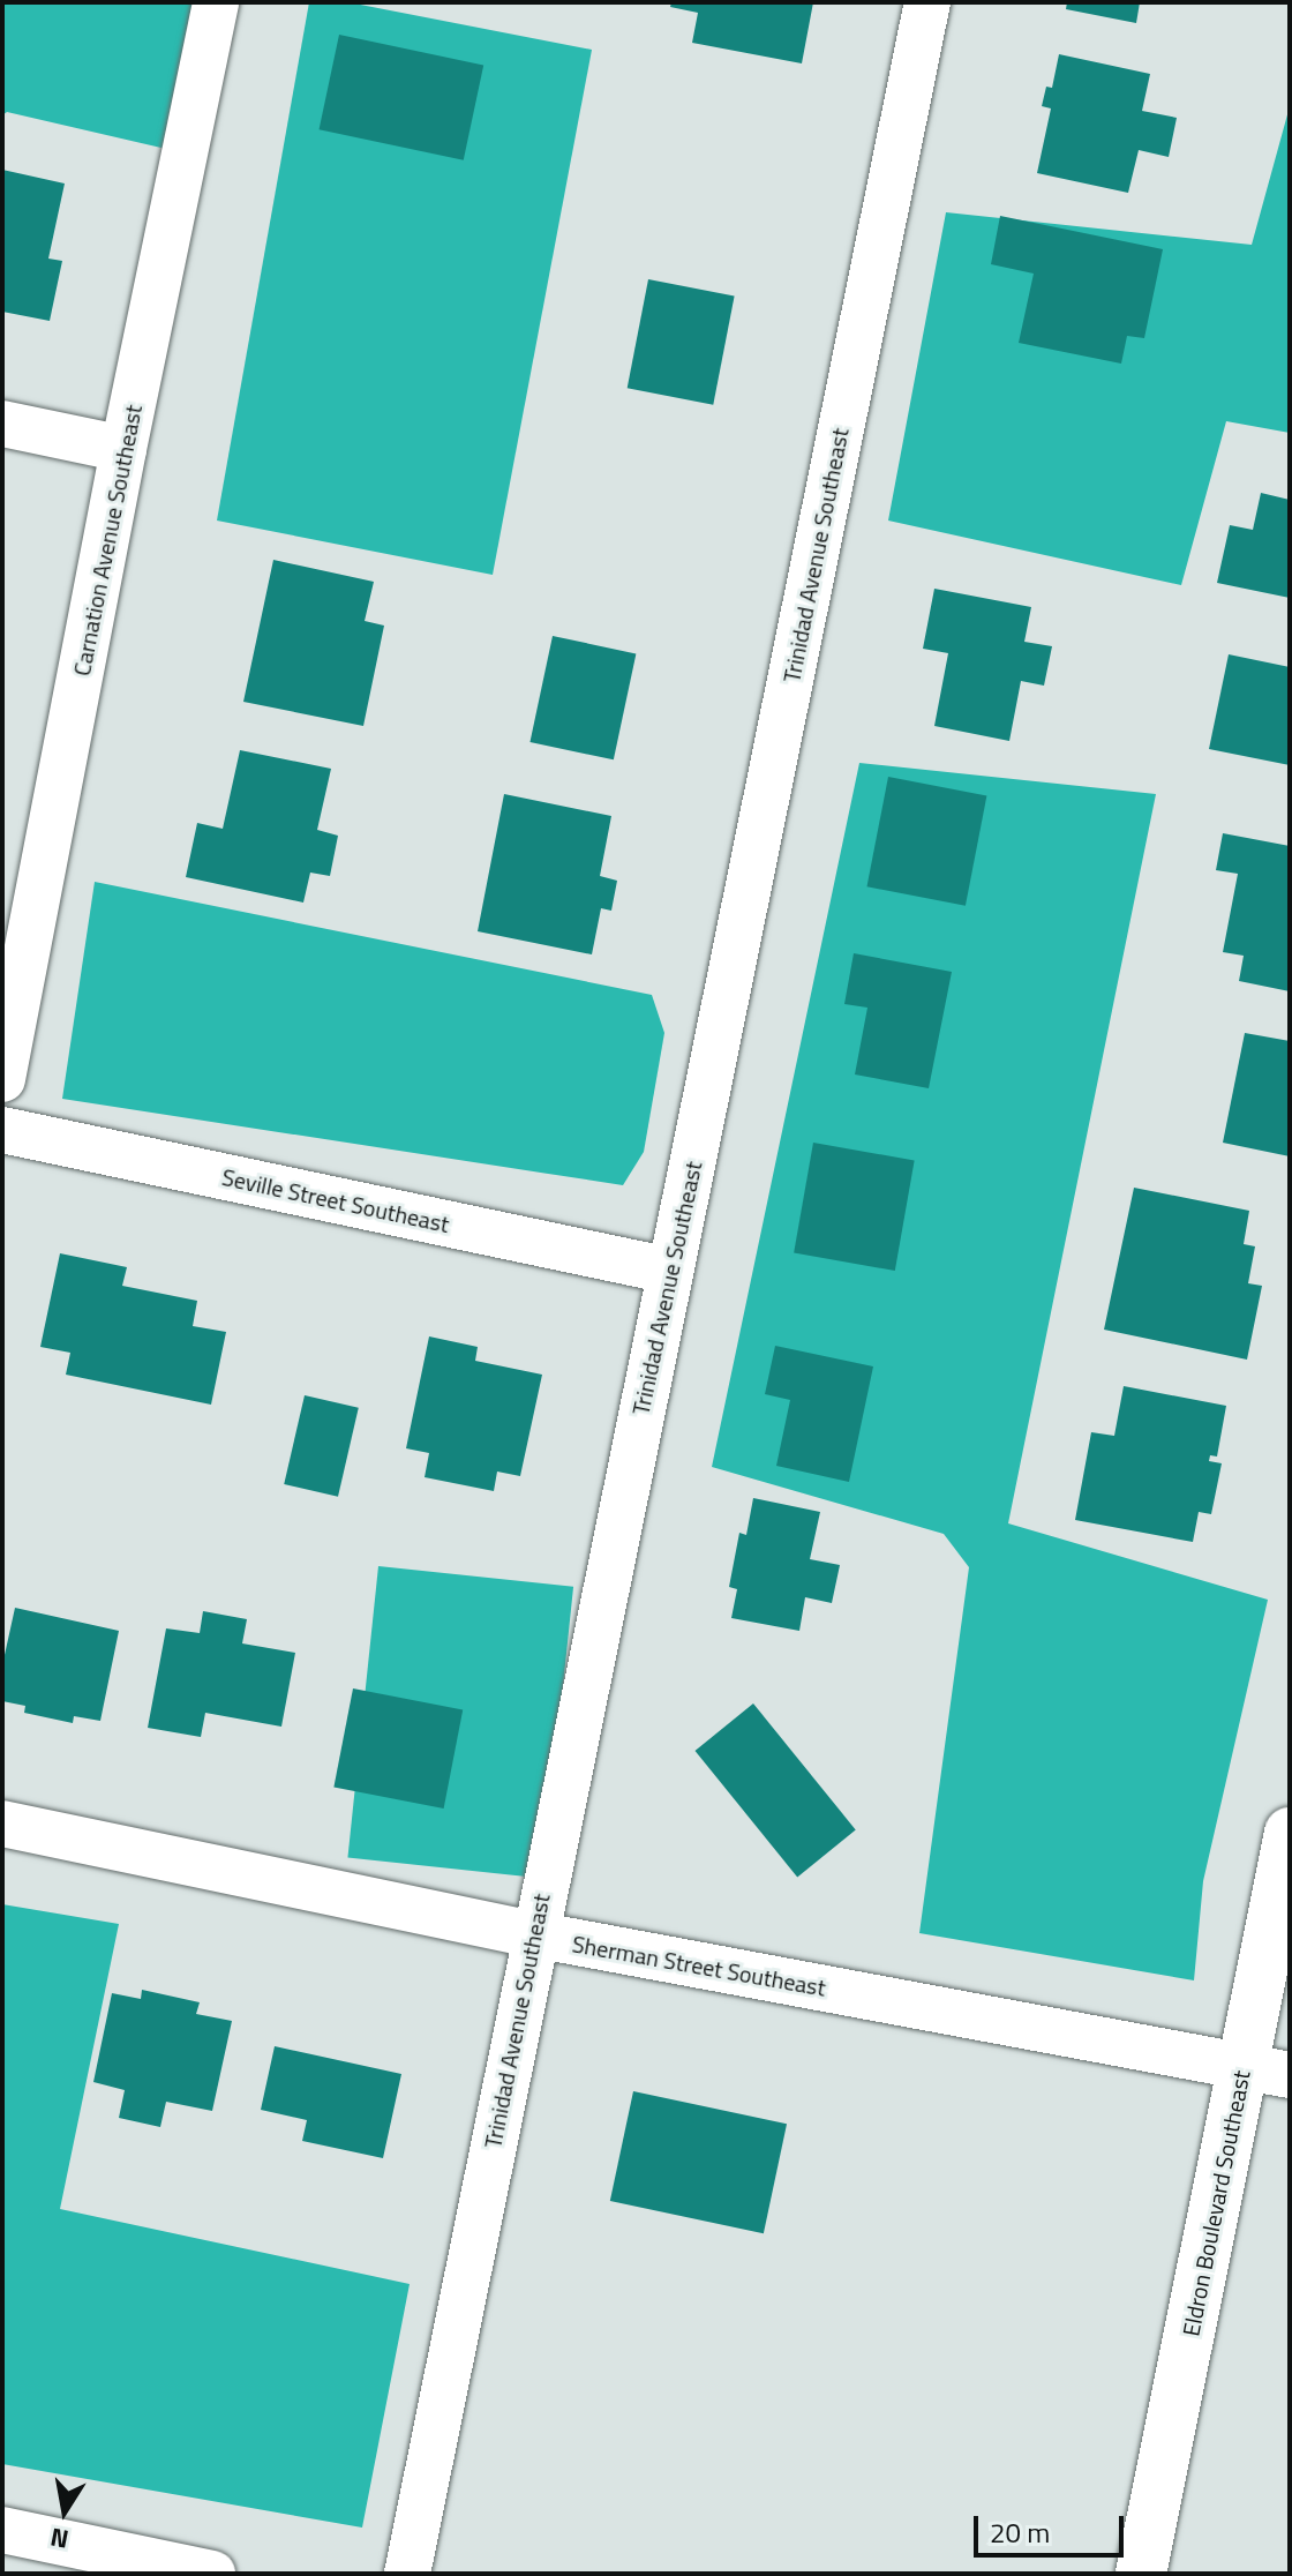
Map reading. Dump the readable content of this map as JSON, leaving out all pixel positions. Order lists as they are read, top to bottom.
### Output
{
  "streets": {
    "street": [
      "Carnation Avenue Southeast",
      "Trinidad Avenue Southeast",
      "Seville Street Southeast",
      "Sherman Street Southeast",
      "Eldron Boulevard Southeast"
    ]
  },
  "crossings": [
    ["Trinidad Avenue Southeast", "Seville Street Southeast"],
    ["Trinidad Avenue Southeast", "Sherman Street Southeast"],
    ["Sherman Street Southeast", "Eldron Boulevard Southeast"]
  ],
  "scale_bar": "20 m",
  "north": "bottom"
}
